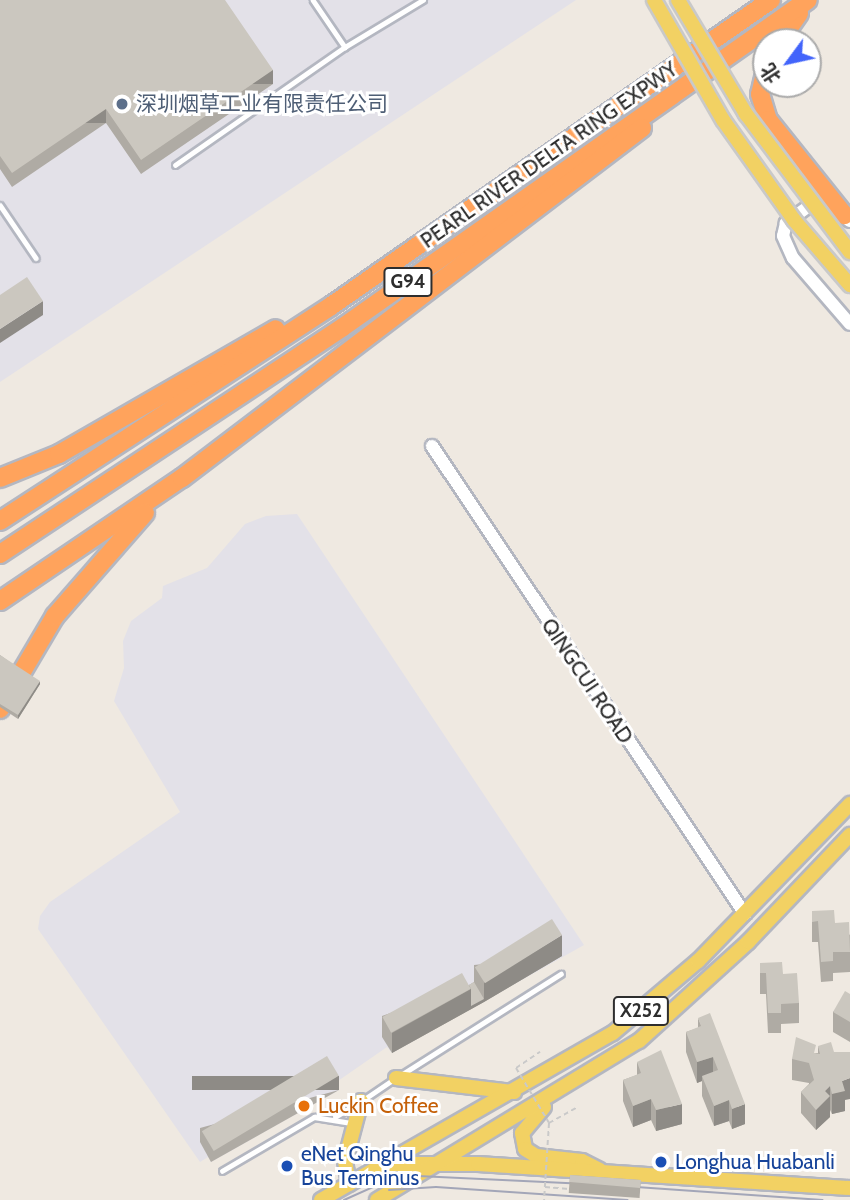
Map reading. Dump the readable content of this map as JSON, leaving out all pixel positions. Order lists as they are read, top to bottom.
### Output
{
  "streets": {
    "highway": ["PEARL RIVER DELTA RING EXPWY", "G94"],
    "main road": ["X252"],
    "street": ["QINGCUI ROAD"]
  },
  "crossings": [
    ["QINGCUI ROAD", "X252"]
  ],
  "places": [
    "深圳烟草工业有限责任公司",
    "Luckin Coffee",
    "Longhua Huabanli",
    "eNet Qinghu Bus Terminus"
  ],
  "north": "bottom left"
}
